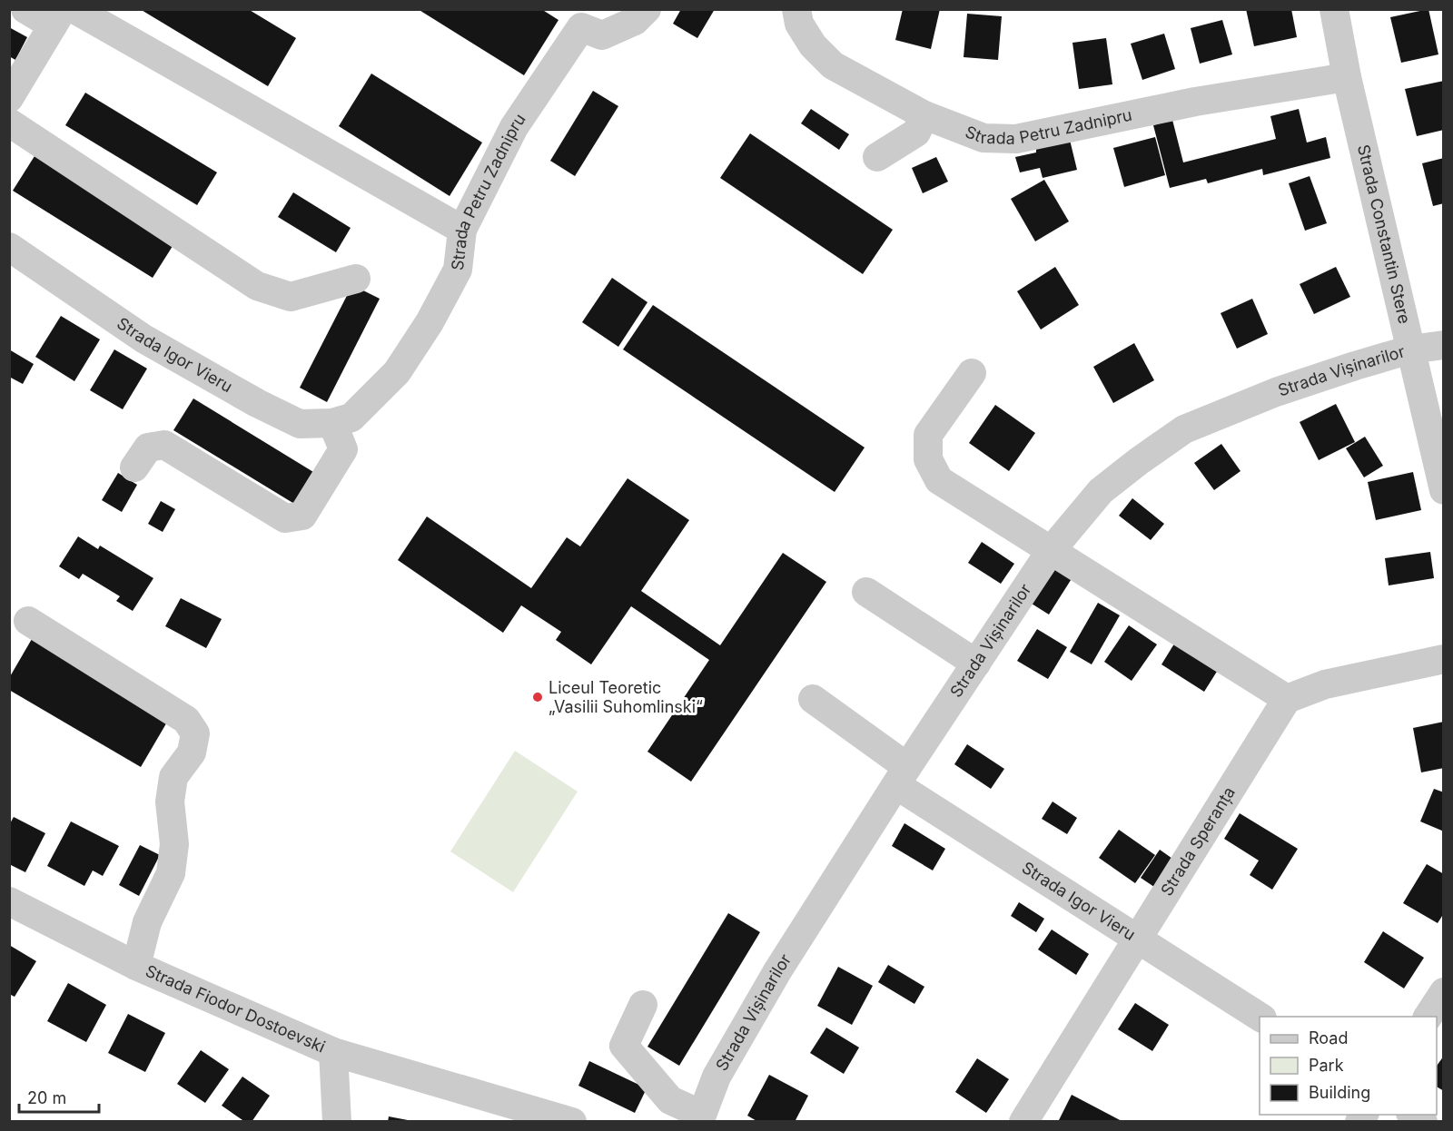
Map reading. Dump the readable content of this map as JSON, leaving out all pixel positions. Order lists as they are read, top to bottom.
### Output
{
  "streets": {
    "street": [
      "Strada Petru Zadnipru",
      "Strada Constantin Stere",
      "Strada Igor Vieru",
      "Strada Vișinarilor",
      "Strada Speranța",
      "Strada Fiodor Dostoevski"
    ]
  },
  "crossings": [
    ["Strada Petru Zadnipru", "Strada Constantin Stere"],
    ["Strada Petru Zadnipru", "Strada Igor Vieru"],
    ["Strada Constantin Stere", "Strada Vișinarilor"],
    ["Strada Igor Vieru", "Strada Vișinarilor"],
    ["Strada Igor Vieru", "Strada Speranța"]
  ],
  "places": ["Liceul Teoretic „Vasilii Suhomlinski“"],
  "legend": ["Road", "Park", "Building"],
  "scale_bar": "20 m"
}
